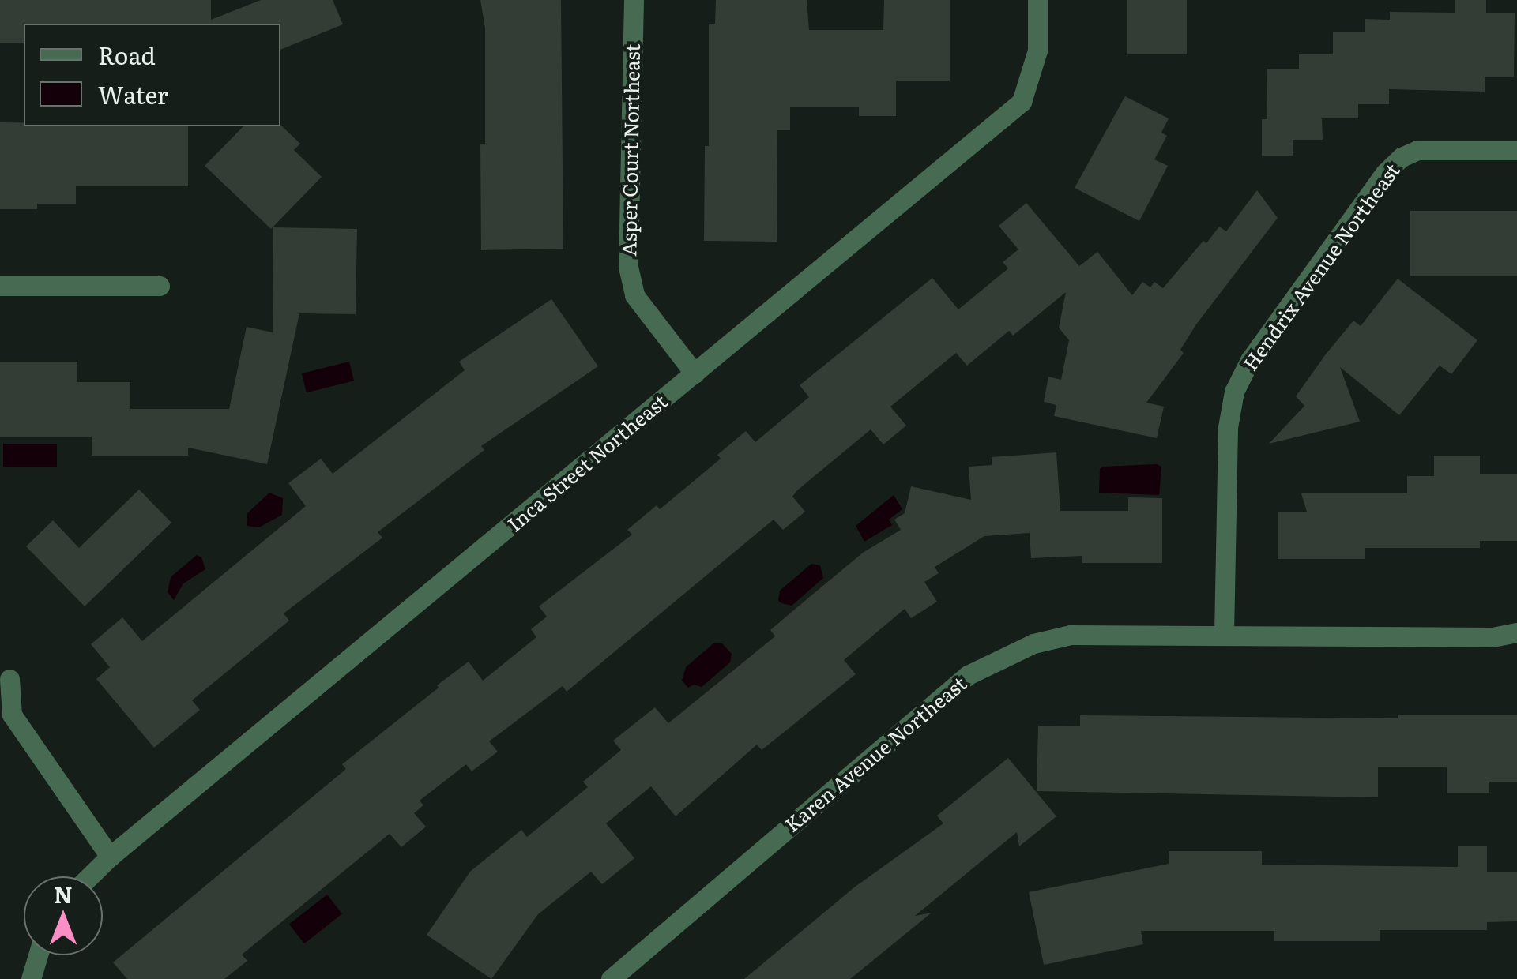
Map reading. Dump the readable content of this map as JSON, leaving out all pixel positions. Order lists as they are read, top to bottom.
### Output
{
  "streets": {
    "street": [
      "Asper Court Northeast",
      "Hendrix Avenue Northeast",
      "Inca Street Northeast",
      "Karen Avenue Northeast"
    ]
  },
  "crossings": [
    ["Asper Court Northeast", "Inca Street Northeast"],
    ["Hendrix Avenue Northeast", "Karen Avenue Northeast"]
  ],
  "legend": ["Road", "Water"],
  "north": "top"
}
